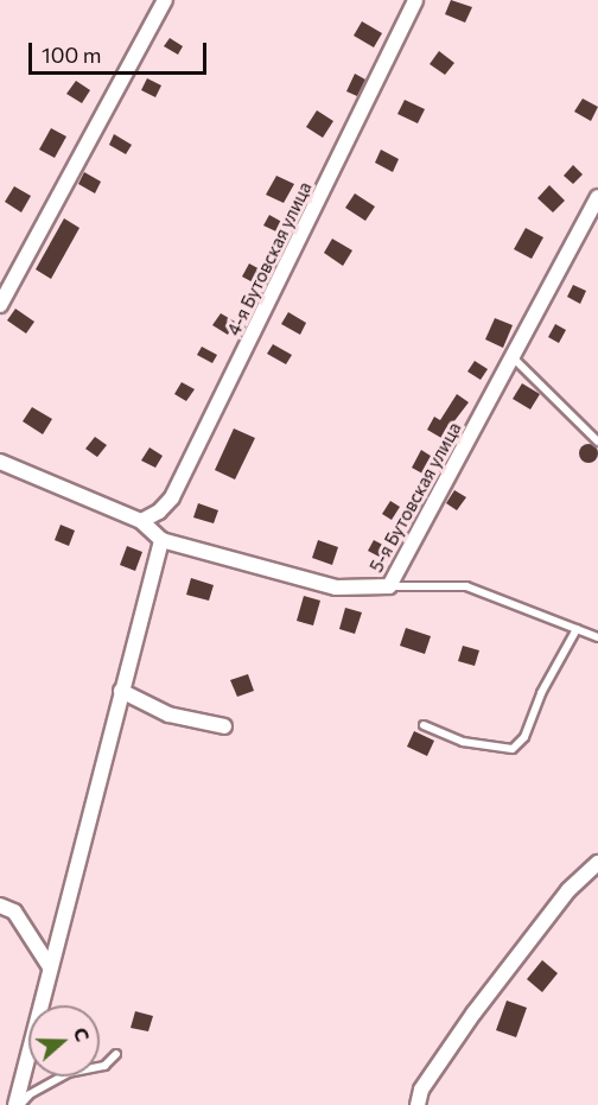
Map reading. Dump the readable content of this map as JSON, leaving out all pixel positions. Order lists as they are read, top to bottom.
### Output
{
  "streets": {
    "street": ["4-я Бутовская улица", "5-я Бутовская улица"]
  },
  "crossings": [
    ["4-я Бутовская улица", "5-я Бутовская улица"]
  ],
  "scale_bar": "100 m",
  "north": "right"
}
